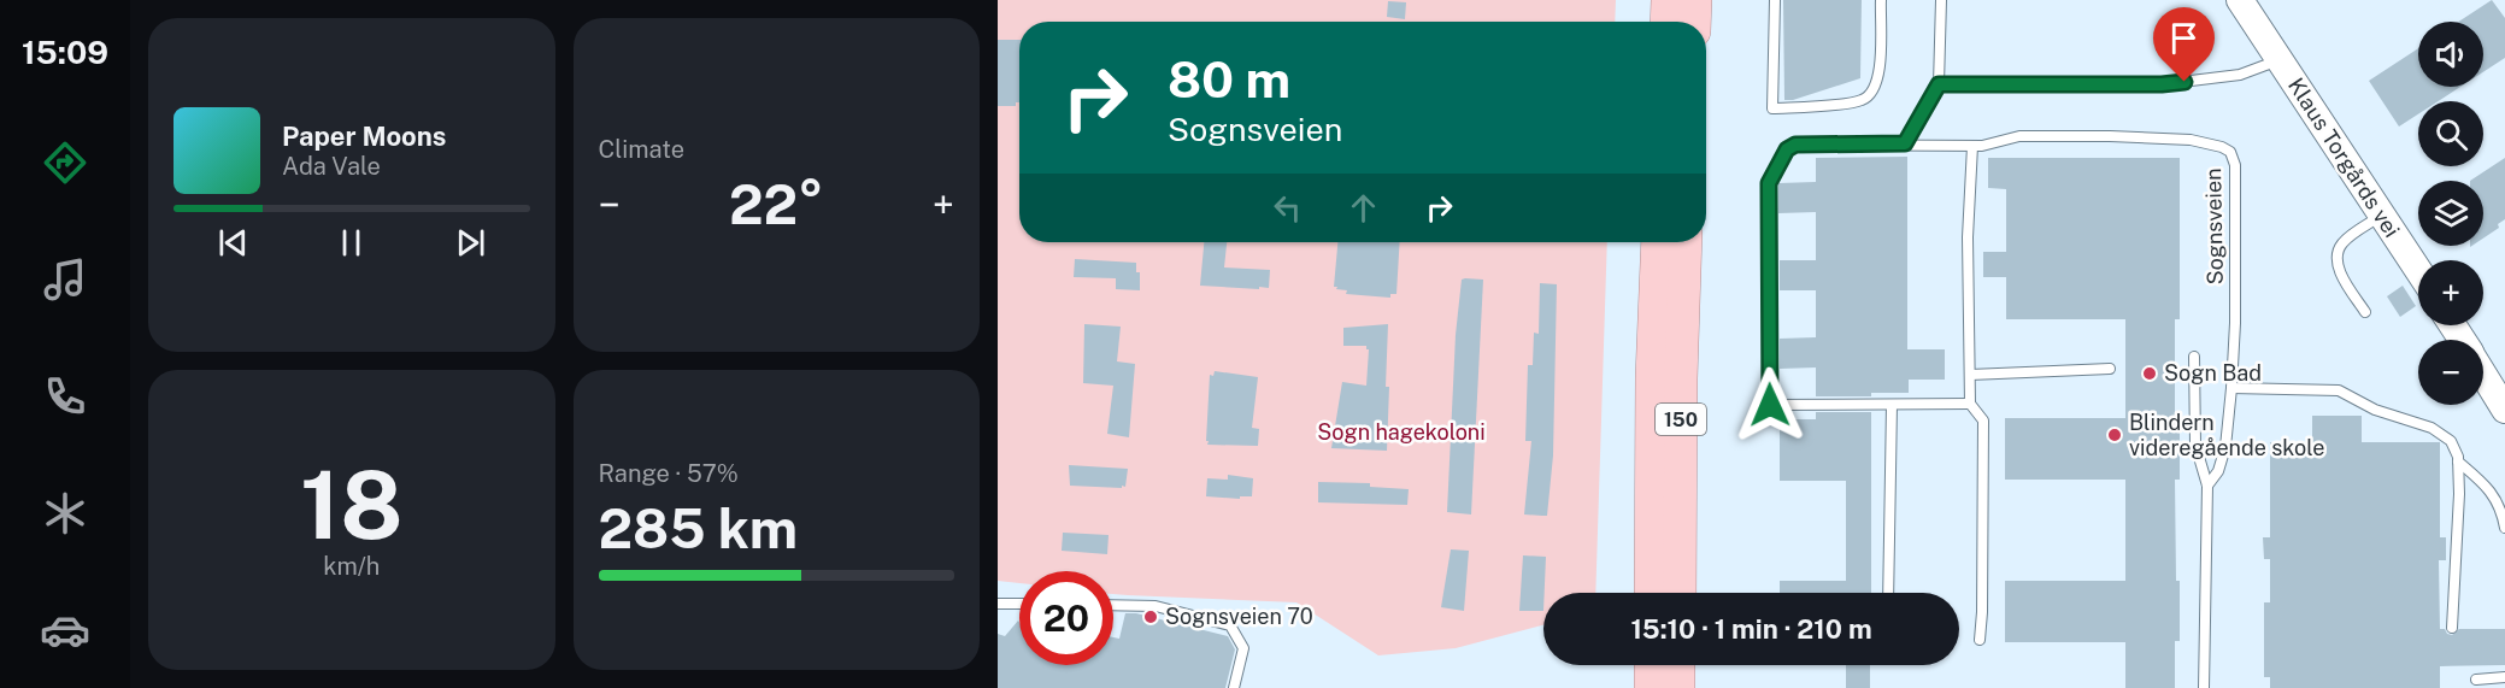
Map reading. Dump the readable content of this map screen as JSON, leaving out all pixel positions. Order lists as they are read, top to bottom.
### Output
{
  "streets": {
    "highway": ["150"],
    "main road": ["Klaus Torgårds vei"],
    "lane": ["Sognsveien"]
  },
  "parks": ["Sogn hagekoloni"],
  "places": ["Sogn Bad", "Blindern videregående skole", "Sognsveien 70"],
  "page": {
    "tabs": "15:09",
    "tile": [
      "Climate",
      ["18", "km/h"],
      ["Range · 57%", "285 km"]
    ],
    "map_buttons": ["+", "−"],
    "turn": ["80 m", "Sognsveien"],
    "song": ["Paper Moons", "Ada Vale"],
    "heat": ["−", "22°", "+"],
    "limit": "20",
    "trip": "15:10 · 1 min · 210 m"
  }
}
